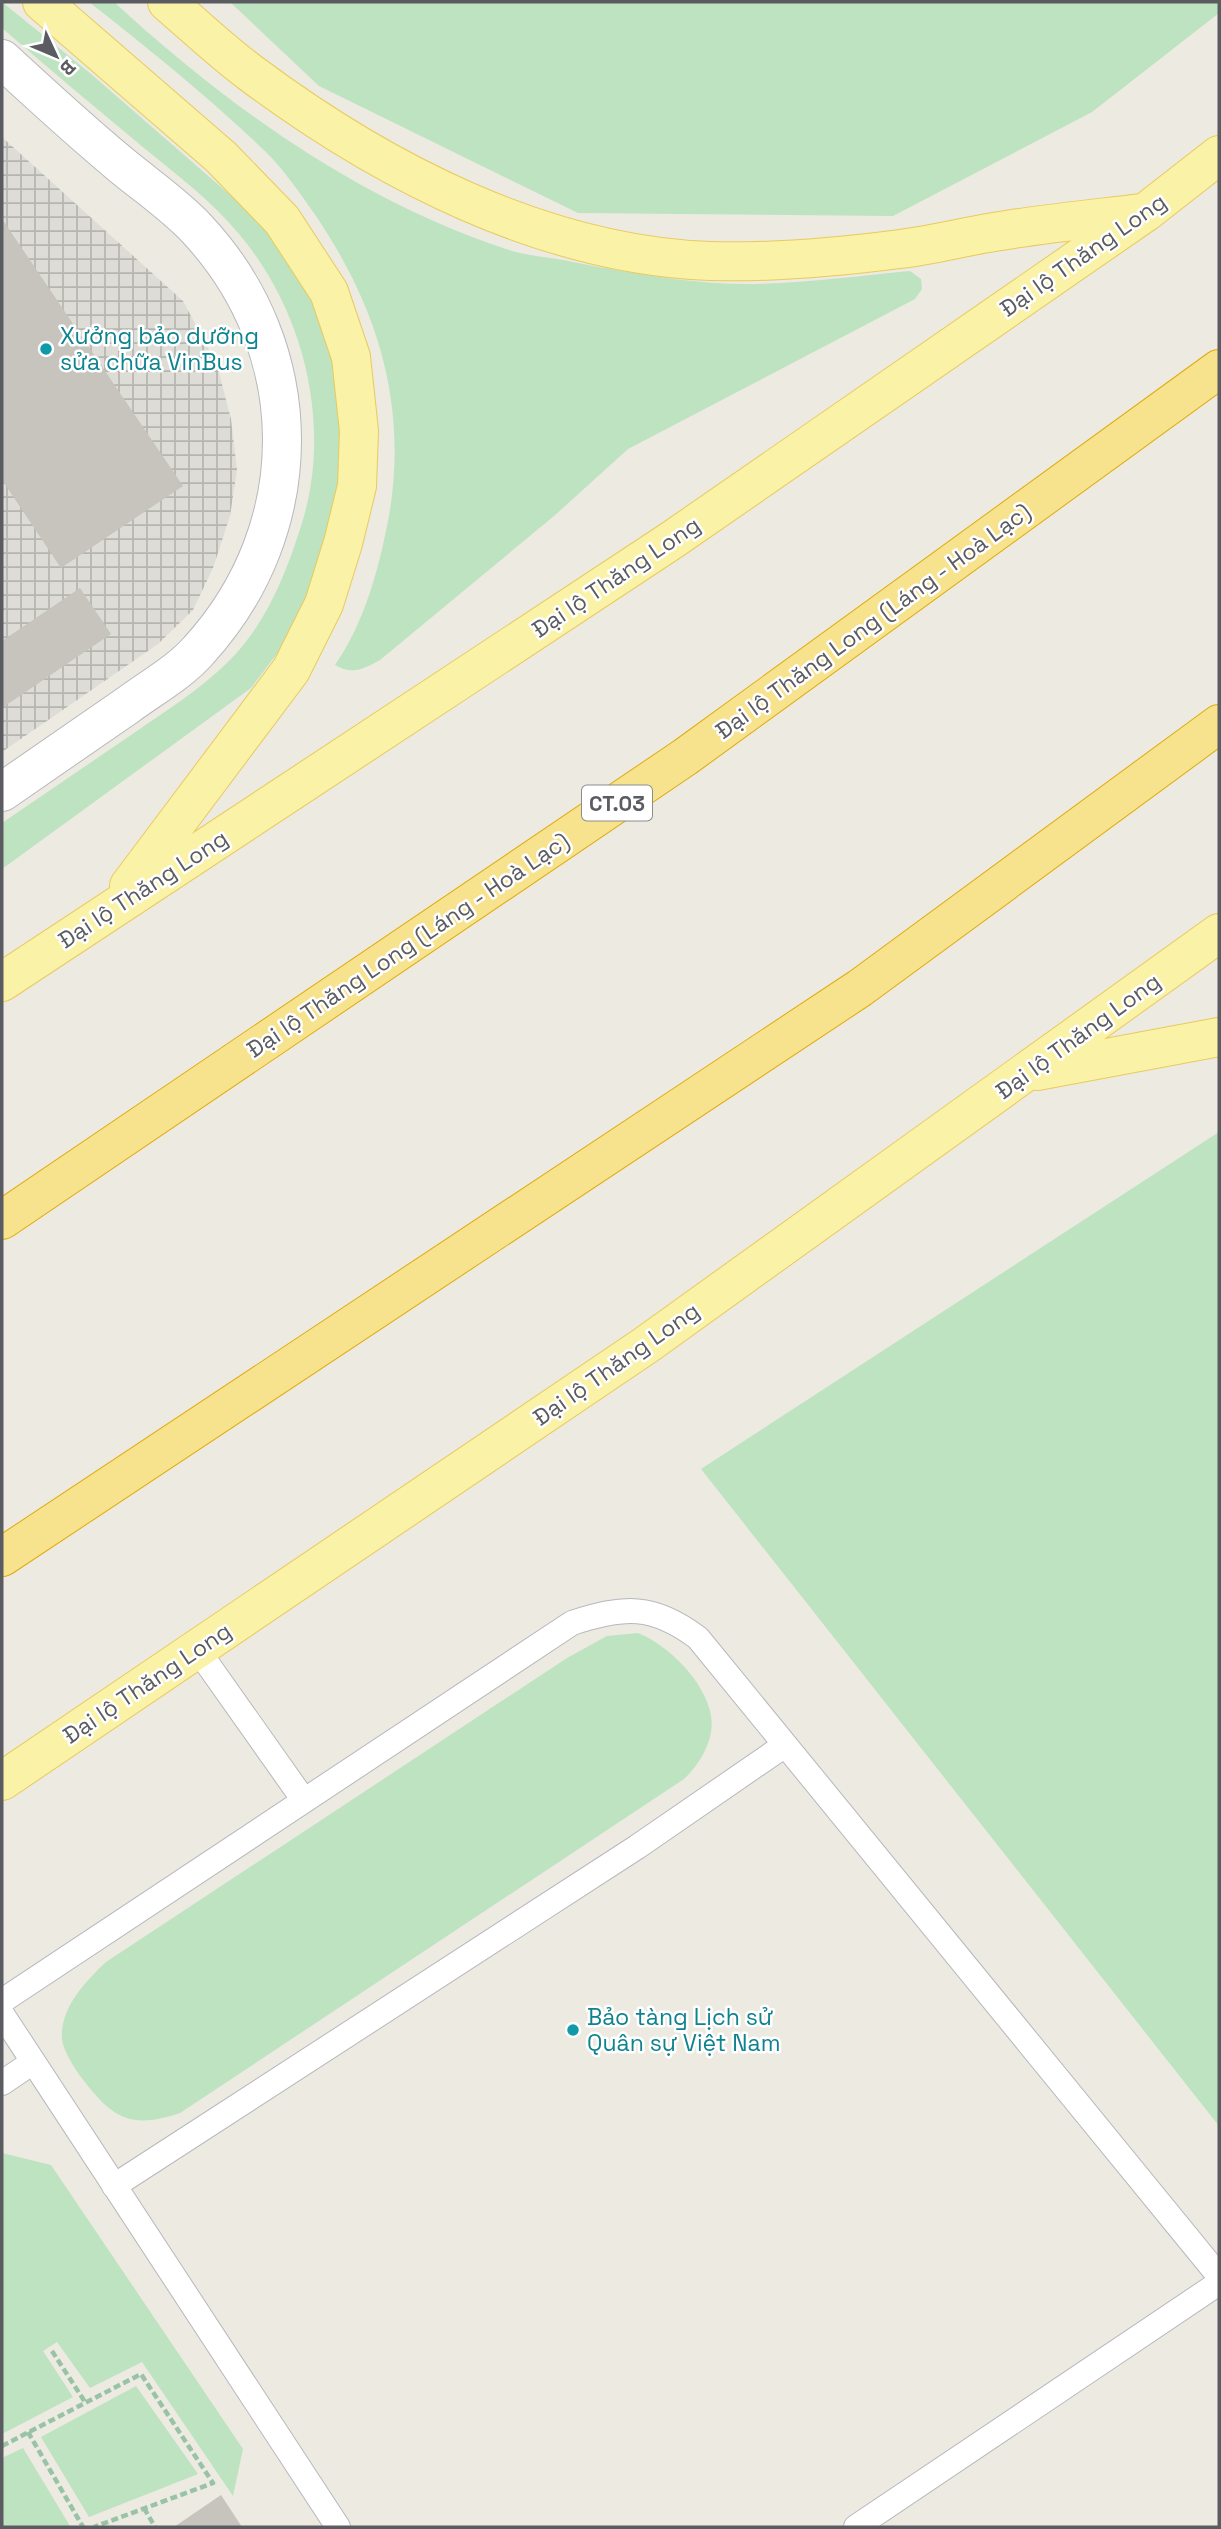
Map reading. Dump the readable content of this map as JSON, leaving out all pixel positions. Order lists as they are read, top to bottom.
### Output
{
  "streets": {
    "highway": ["Đại lộ Thăng Long (Láng - Hoà Lạc)", "CT.03"],
    "main road": ["Đại lộ Thăng Long"]
  },
  "places": ["Xưởng bảo dưỡng sửa chữa VinBus", "Bảo tàng Lịch sử Quân sự Việt Nam"],
  "north": "bottom right"
}
